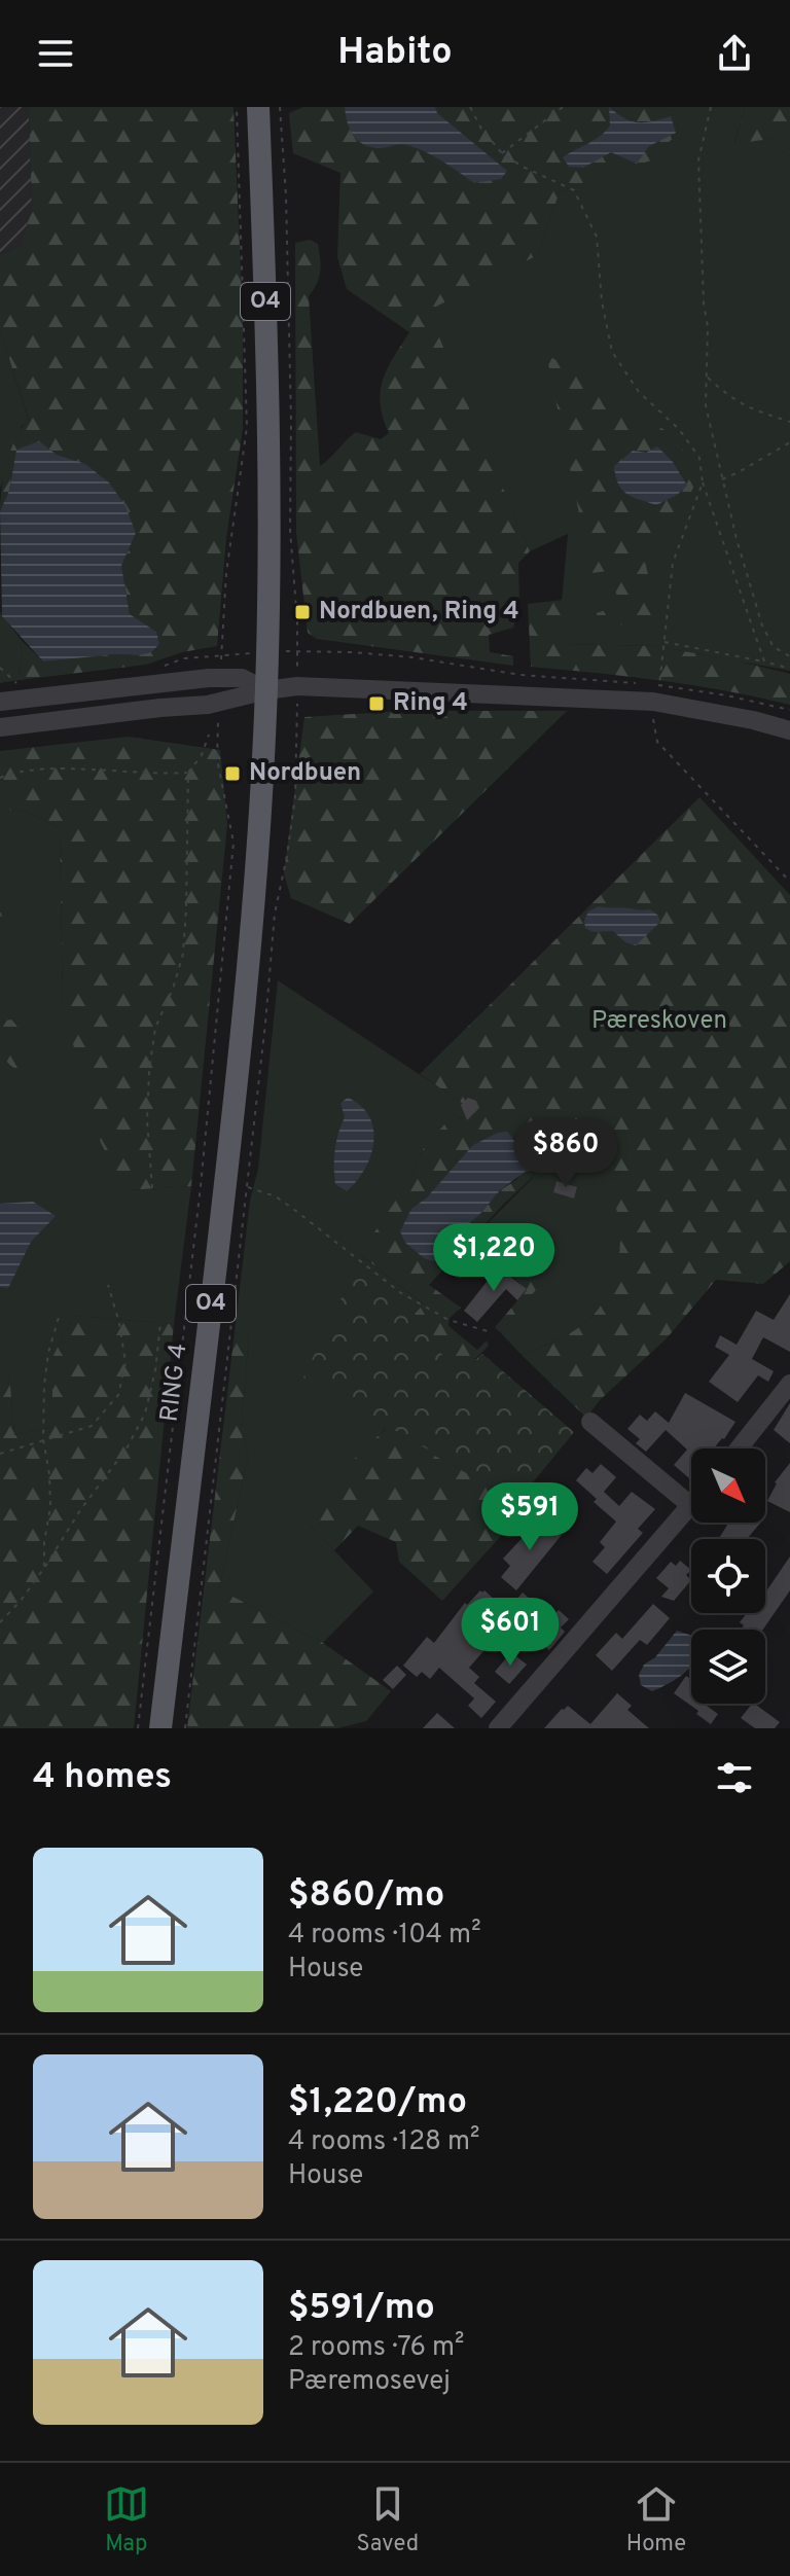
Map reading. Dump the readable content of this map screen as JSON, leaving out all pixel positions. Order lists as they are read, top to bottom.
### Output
{
  "streets": {
    "main road": ["O4", "RING 4"]
  },
  "parks": ["Pæreskoven"],
  "places": {
    "transit": ["Nordbuen, Ring 4", "Ring 4", "Nordbuen"]
  },
  "north": "bottom right",
  "page": {
    "header": "Habito",
    "price": [
      "$860",
      "$1,220",
      "$591",
      "$601"
    ],
    "heading": "4 homes",
    "list": [
      {
        "name": "$860/mo",
        "note": "4 rooms · 104 m² · House"
      },
      {
        "name": "$1,220/mo",
        "note": "4 rooms · 128 m² · House"
      },
      {
        "name": "$591/mo",
        "note": "2 rooms · 76 m² · Pæremosevej"
      }
    ],
    "tabs": ["Map", "Saved", "Home"]
  }
}
